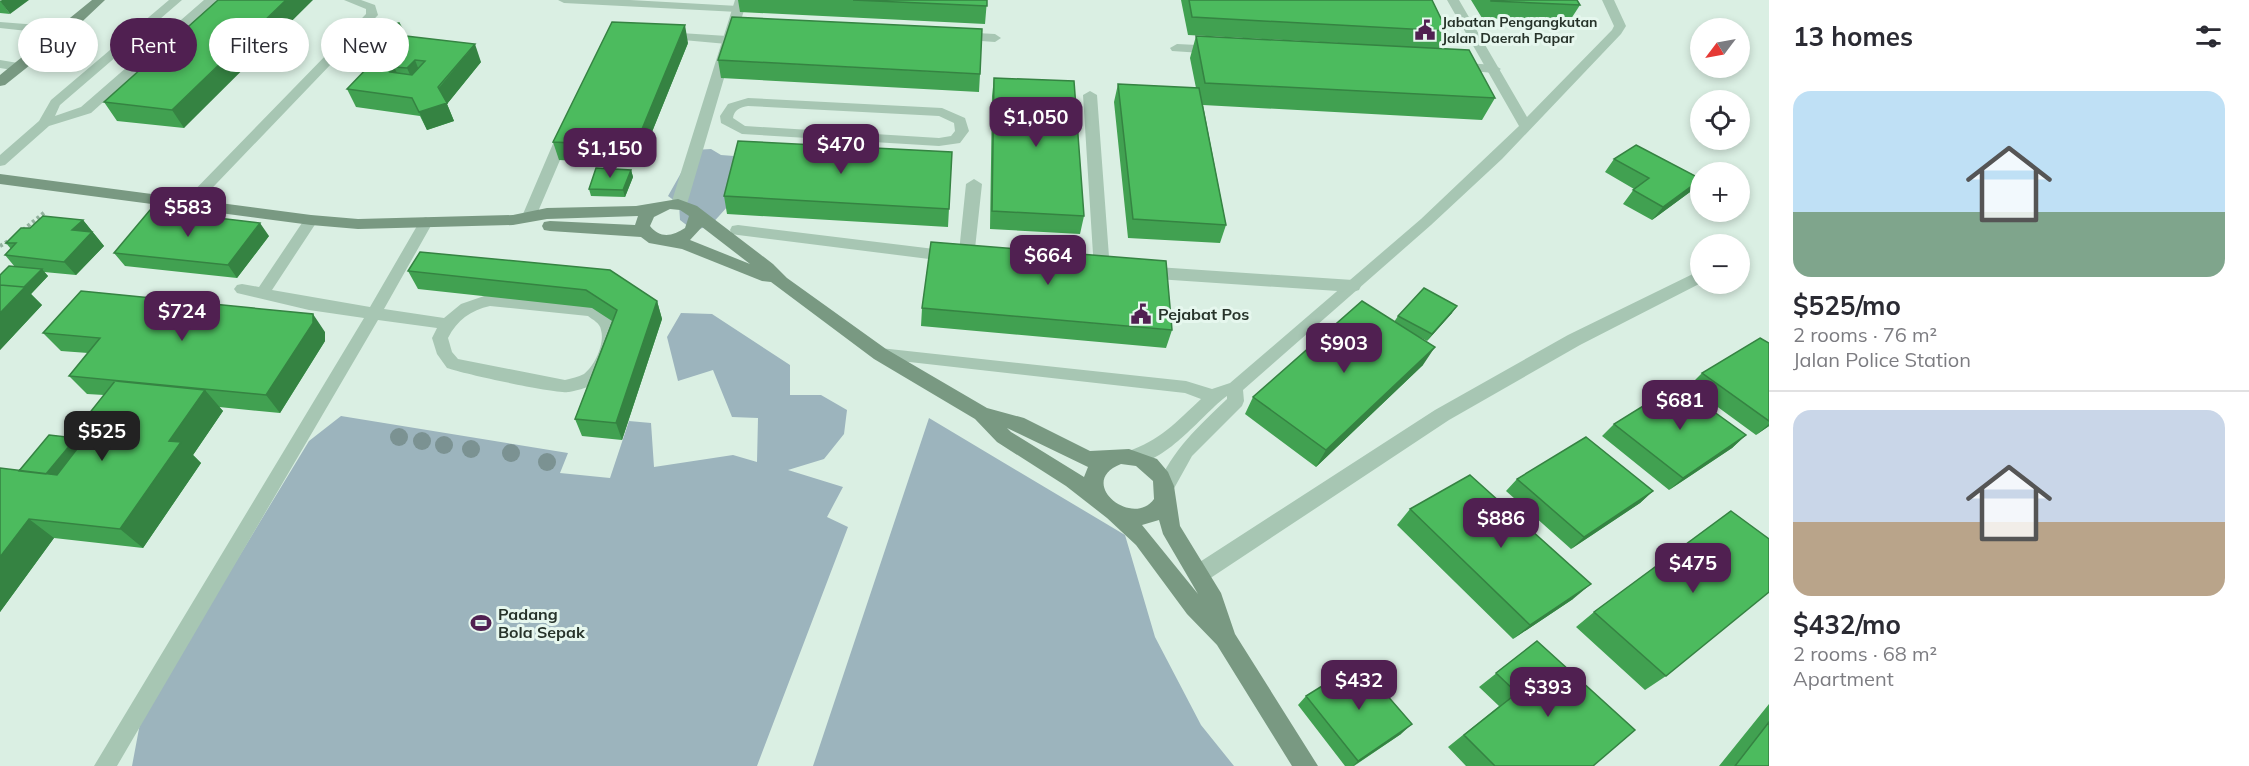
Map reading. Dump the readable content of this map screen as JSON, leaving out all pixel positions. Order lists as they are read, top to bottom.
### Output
{
  "places": {
    "public building": ["Jabatan Pengangkutan Jalan Daerah Papar", "Pejabat Pos"],
    "sports": ["Padang Bola Sepak"]
  },
  "north": "bottom left",
  "page": {
    "heading": "13 homes",
    "map_buttons": ["+", "−"],
    "chip": [
      "Buy",
      "Rent",
      "Filters",
      "New"
    ],
    "list": [
      {
        "name": "$525/mo",
        "note": "2 rooms · 76 m² · Jalan Police Station"
      },
      {
        "name": "$432/mo",
        "note": "2 rooms · 68 m² · Apartment"
      }
    ],
    "price": [
      "$1,050",
      "$470",
      "$1,150",
      "$583",
      "$664",
      "$724",
      "$903",
      "$681",
      "$525",
      "$886",
      "$475",
      "$432",
      "$393"
    ]
  }
}
